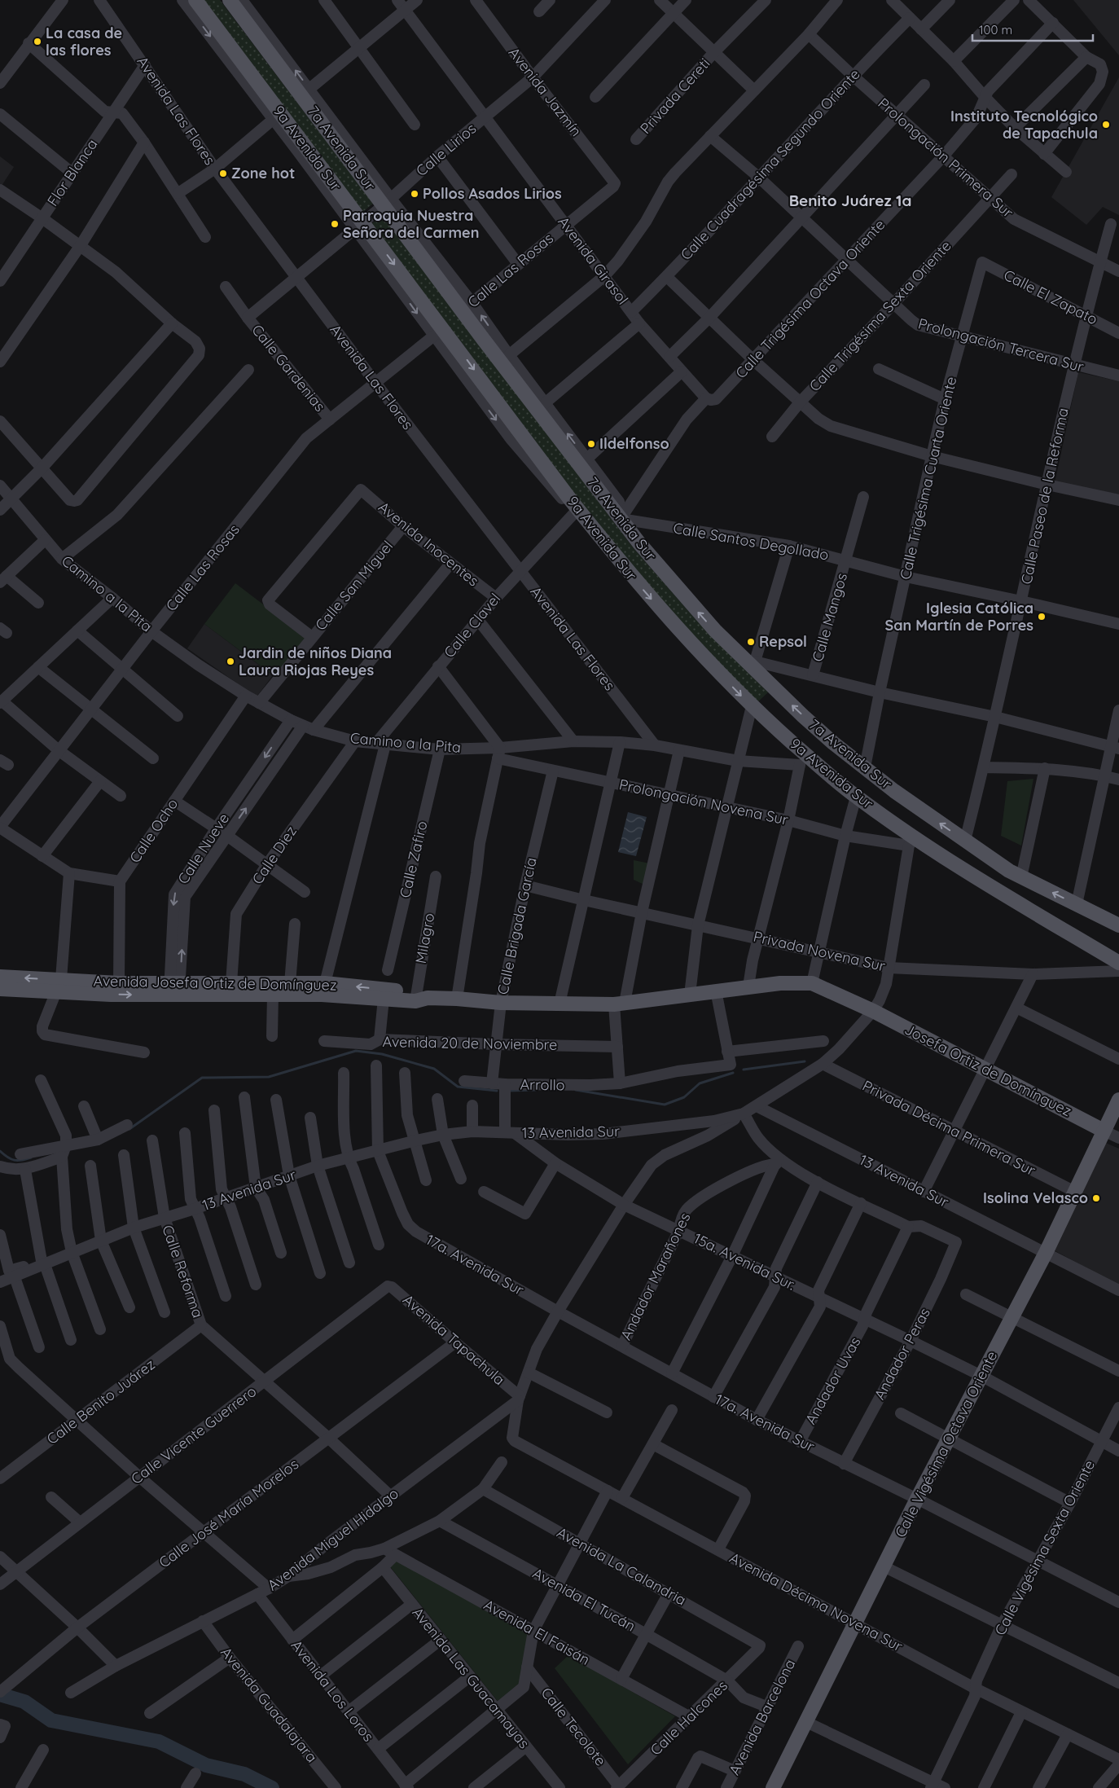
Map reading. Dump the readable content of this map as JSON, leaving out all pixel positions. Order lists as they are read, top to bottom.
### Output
{
  "streets": {
    "main road": [
      "9a Avenida Sur",
      "7a Avenida Sur",
      "Avenida Josefa Ortiz de Domínguez",
      "Josefa Ortiz de Domínguez",
      "Calle Vigésima Octava Oriente"
    ],
    "street": [
      "Avenida Jazmín",
      "Privada Cereti",
      "Avenida Las Flores",
      "Calle Lirios",
      "Prolongación Primera Sur",
      "Calle Cuadragésima Segundo Oriente",
      "Flor Blanca",
      "Avenida Girasol",
      "Calle Las Rosas",
      "Calle El Zapato",
      "Calle Trigésima Octava Oriente",
      "Calle Trigésima Sexta Oriente",
      "Prolongación Tercera Sur",
      "Calle Gardenias",
      "Calle Trigésima Cuarta Oriente",
      "Calle Paseo de la Reforma",
      "Calle Santos Degollado",
      "Avenida Inocentes",
      "Calle San Miguel",
      "Camino a la Pita",
      "Calle Mangos",
      "Calle Clavel",
      "Prolongación Novena Sur",
      "Calle Ocho",
      "Calle Nueve",
      "Calle Diez",
      "Calle Zafiro",
      "Calle Brigada García",
      "Milagro",
      "Privada Novena Sur",
      "Avenida 20 de Noviembre",
      "Arrollo",
      "Privada Décima Primera Sur",
      "13 Avenida Sur",
      "15a. Avenida Sur.",
      "17a. Avenida Sur",
      "Calle Reforma",
      "Andador Marañones",
      "Avenida Tapachula",
      "Andador Peras",
      "Andador Uvas",
      "Calle Benito Juárez",
      "Calle Vicente Guerrero",
      "Calle José María Morelos",
      "Avenida Miguel Hidalgo",
      "Calle Vigésima Sexta Oriente",
      "Avenida La Calandria",
      "Avenida El Tucán",
      "Avenida Décima Novena Sur",
      "Avenida El Faisán",
      "Avenida Las Guacamayas",
      "Avenida Los Loros",
      "Avenida Guadalajara",
      "Avenida Barcelona",
      "Calle Halcones",
      "Calle Tecolote"
    ]
  },
  "crossings": [
    ["Avenida Jazmín", "Calle Lirios"],
    ["Avenida Jazmín", "Calle Las Rosas"],
    ["Avenida Las Flores", "Calle Lirios"],
    ["Avenida Las Flores", "Flor Blanca"],
    ["Avenida Las Flores", "Calle Las Rosas"],
    ["Avenida Las Flores", "Camino a la Pita"],
    ["Avenida Las Flores", "Calle Clavel"],
    ["9a Avenida Sur", "Calle Lirios"],
    ["9a Avenida Sur", "Camino a la Pita"],
    ["9a Avenida Sur", "Prolongación Novena Sur"],
    ["7a Avenida Sur", "Calle Lirios"],
    ["7a Avenida Sur", "Calle Las Rosas"],
    ["7a Avenida Sur", "Calle Trigésima Octava Oriente"],
    ["7a Avenida Sur", "Calle Trigésima Cuarta Oriente"],
    ["7a Avenida Sur", "Calle Paseo de la Reforma"],
    ["7a Avenida Sur", "Calle Santos Degollado"],
    ["Calle Lirios", "Avenida Girasol"],
    ["Calle Lirios", "Calle Gardenias"],
    ["Prolongación Primera Sur", "Calle Cuadragésima Segundo Oriente"],
    ["Prolongación Primera Sur", "Calle Trigésima Octava Oriente"],
    ["Prolongación Primera Sur", "Calle Trigésima Sexta Oriente"],
    ["Prolongación Primera Sur", "Calle Paseo de la Reforma"],
    ["Calle Cuadragésima Segundo Oriente", "Avenida Girasol"],
    ["Calle Cuadragésima Segundo Oriente", "Prolongación Tercera Sur"],
    ["Avenida Girasol", "Calle Las Rosas"],
    ["Avenida Girasol", "Calle Trigésima Octava Oriente"],
    ["Calle Las Rosas", "Calle Gardenias"],
    ["Calle Las Rosas", "Camino a la Pita"],
    ["Calle El Zapato", "Calle Trigésima Cuarta Oriente"],
    ["Calle El Zapato", "Calle Paseo de la Reforma"],
    ["Calle Trigésima Octava Oriente", "Prolongación Tercera Sur"],
    ["Calle Trigésima Octava Oriente", "Calle Santos Degollado"],
    ["Calle Trigésima Sexta Oriente", "Prolongación Tercera Sur"],
    ["Prolongación Tercera Sur", "Calle Trigésima Cuarta Oriente"],
    ["Prolongación Tercera Sur", "Calle Paseo de la Reforma"],
    ["Calle Trigésima Cuarta Oriente", "Calle Santos Degollado"],
    ["Calle Paseo de la Reforma", "Calle Santos Degollado"],
    ["Calle Santos Degollado", "Calle Mangos"],
    ["Avenida Inocentes", "Calle San Miguel"],
    ["Avenida Inocentes", "Calle Clavel"],
    ["Avenida Inocentes", "Calle Nueve"],
    ["Calle San Miguel", "Camino a la Pita"],
    ["Camino a la Pita", "Calle Clavel"],
    ["Camino a la Pita", "Prolongación Novena Sur"],
    ["Camino a la Pita", "Calle Ocho"],
    ["Camino a la Pita", "Calle Nueve"],
    ["Camino a la Pita", "Calle Diez"],
    ["Camino a la Pita", "Calle Zafiro"],
    ["Prolongación Novena Sur", "Calle Brigada García"],
    ["Calle Nueve", "Avenida Josefa Ortiz de Domínguez"],
    ["Calle Diez", "Avenida Josefa Ortiz de Domínguez"],
    ["Calle Brigada García", "Privada Novena Sur"],
    ["Calle Brigada García", "Avenida Josefa Ortiz de Domínguez"],
    ["Calle Brigada García", "Avenida 20 de Noviembre"],
    ["Calle Brigada García", "Arrollo"],
    ["Milagro", "Avenida Josefa Ortiz de Domínguez"],
    ["Avenida Josefa Ortiz de Domínguez", "Josefa Ortiz de Domínguez"],
    ["Josefa Ortiz de Domínguez", "Calle Vigésima Octava Oriente"],
    ["Privada Décima Primera Sur", "Calle Vigésima Octava Oriente"],
    ["13 Avenida Sur", "15a. Avenida Sur."],
    ["13 Avenida Sur", "17a. Avenida Sur"],
    ["13 Avenida Sur", "Calle Reforma"],
    ["13 Avenida Sur", "Calle Vigésima Octava Oriente"],
    ["15a. Avenida Sur.", "Andador Marañones"],
    ["15a. Avenida Sur.", "Andador Peras"],
    ["15a. Avenida Sur.", "Andador Uvas"],
    ["15a. Avenida Sur.", "Calle Vigésima Octava Oriente"],
    ["15a. Avenida Sur.", "Calle Vigésima Sexta Oriente"],
    ["17a. Avenida Sur", "Andador Marañones"],
    ["17a. Avenida Sur", "Andador Peras"],
    ["17a. Avenida Sur", "Andador Uvas"],
    ["17a. Avenida Sur", "Calle Vigésima Octava Oriente"],
    ["17a. Avenida Sur", "Calle Vigésima Sexta Oriente"],
    ["Calle Reforma", "Calle Benito Juárez"],
    ["Avenida Tapachula", "Calle Vicente Guerrero"],
    ["Avenida Tapachula", "Calle José María Morelos"],
    ["Avenida Tapachula", "Avenida Miguel Hidalgo"],
    ["Avenida Tapachula", "Avenida Décima Novena Sur"],
    ["Andador Peras", "Andador Uvas"],
    ["Calle Vigésima Octava Oriente", "Avenida Décima Novena Sur"],
    ["Avenida Miguel Hidalgo", "Avenida Décima Novena Sur"],
    ["Avenida Miguel Hidalgo", "Avenida Los Loros"],
    ["Avenida Miguel Hidalgo", "Avenida Guadalajara"],
    ["Calle Vigésima Sexta Oriente", "Avenida Décima Novena Sur"],
    ["Avenida La Calandria", "Calle Halcones"],
    ["Avenida El Tucán", "Avenida Barcelona"],
    ["Avenida El Tucán", "Calle Halcones"],
    ["Avenida El Faisán", "Calle Halcones"],
    ["Calle Halcones", "Calle Tecolote"]
  ],
  "one_way": ["9a Avenida Sur", "7a Avenida Sur"],
  "districts": ["Benito Juárez 1a"],
  "places": [
    "La casa de las flores",
    "Instituto Tecnológico de Tapachula",
    "Zone hot",
    "Pollos Asados Lirios",
    "Parroquia Nuestra Señora del Carmen",
    "Ildelfonso",
    "Iglesia Católica San Martín de Porres",
    "Repsol",
    "Jardin de niños Diana Laura Riojas Reyes",
    "Isolina Velasco"
  ],
  "scale_bar": "100 m"
}
